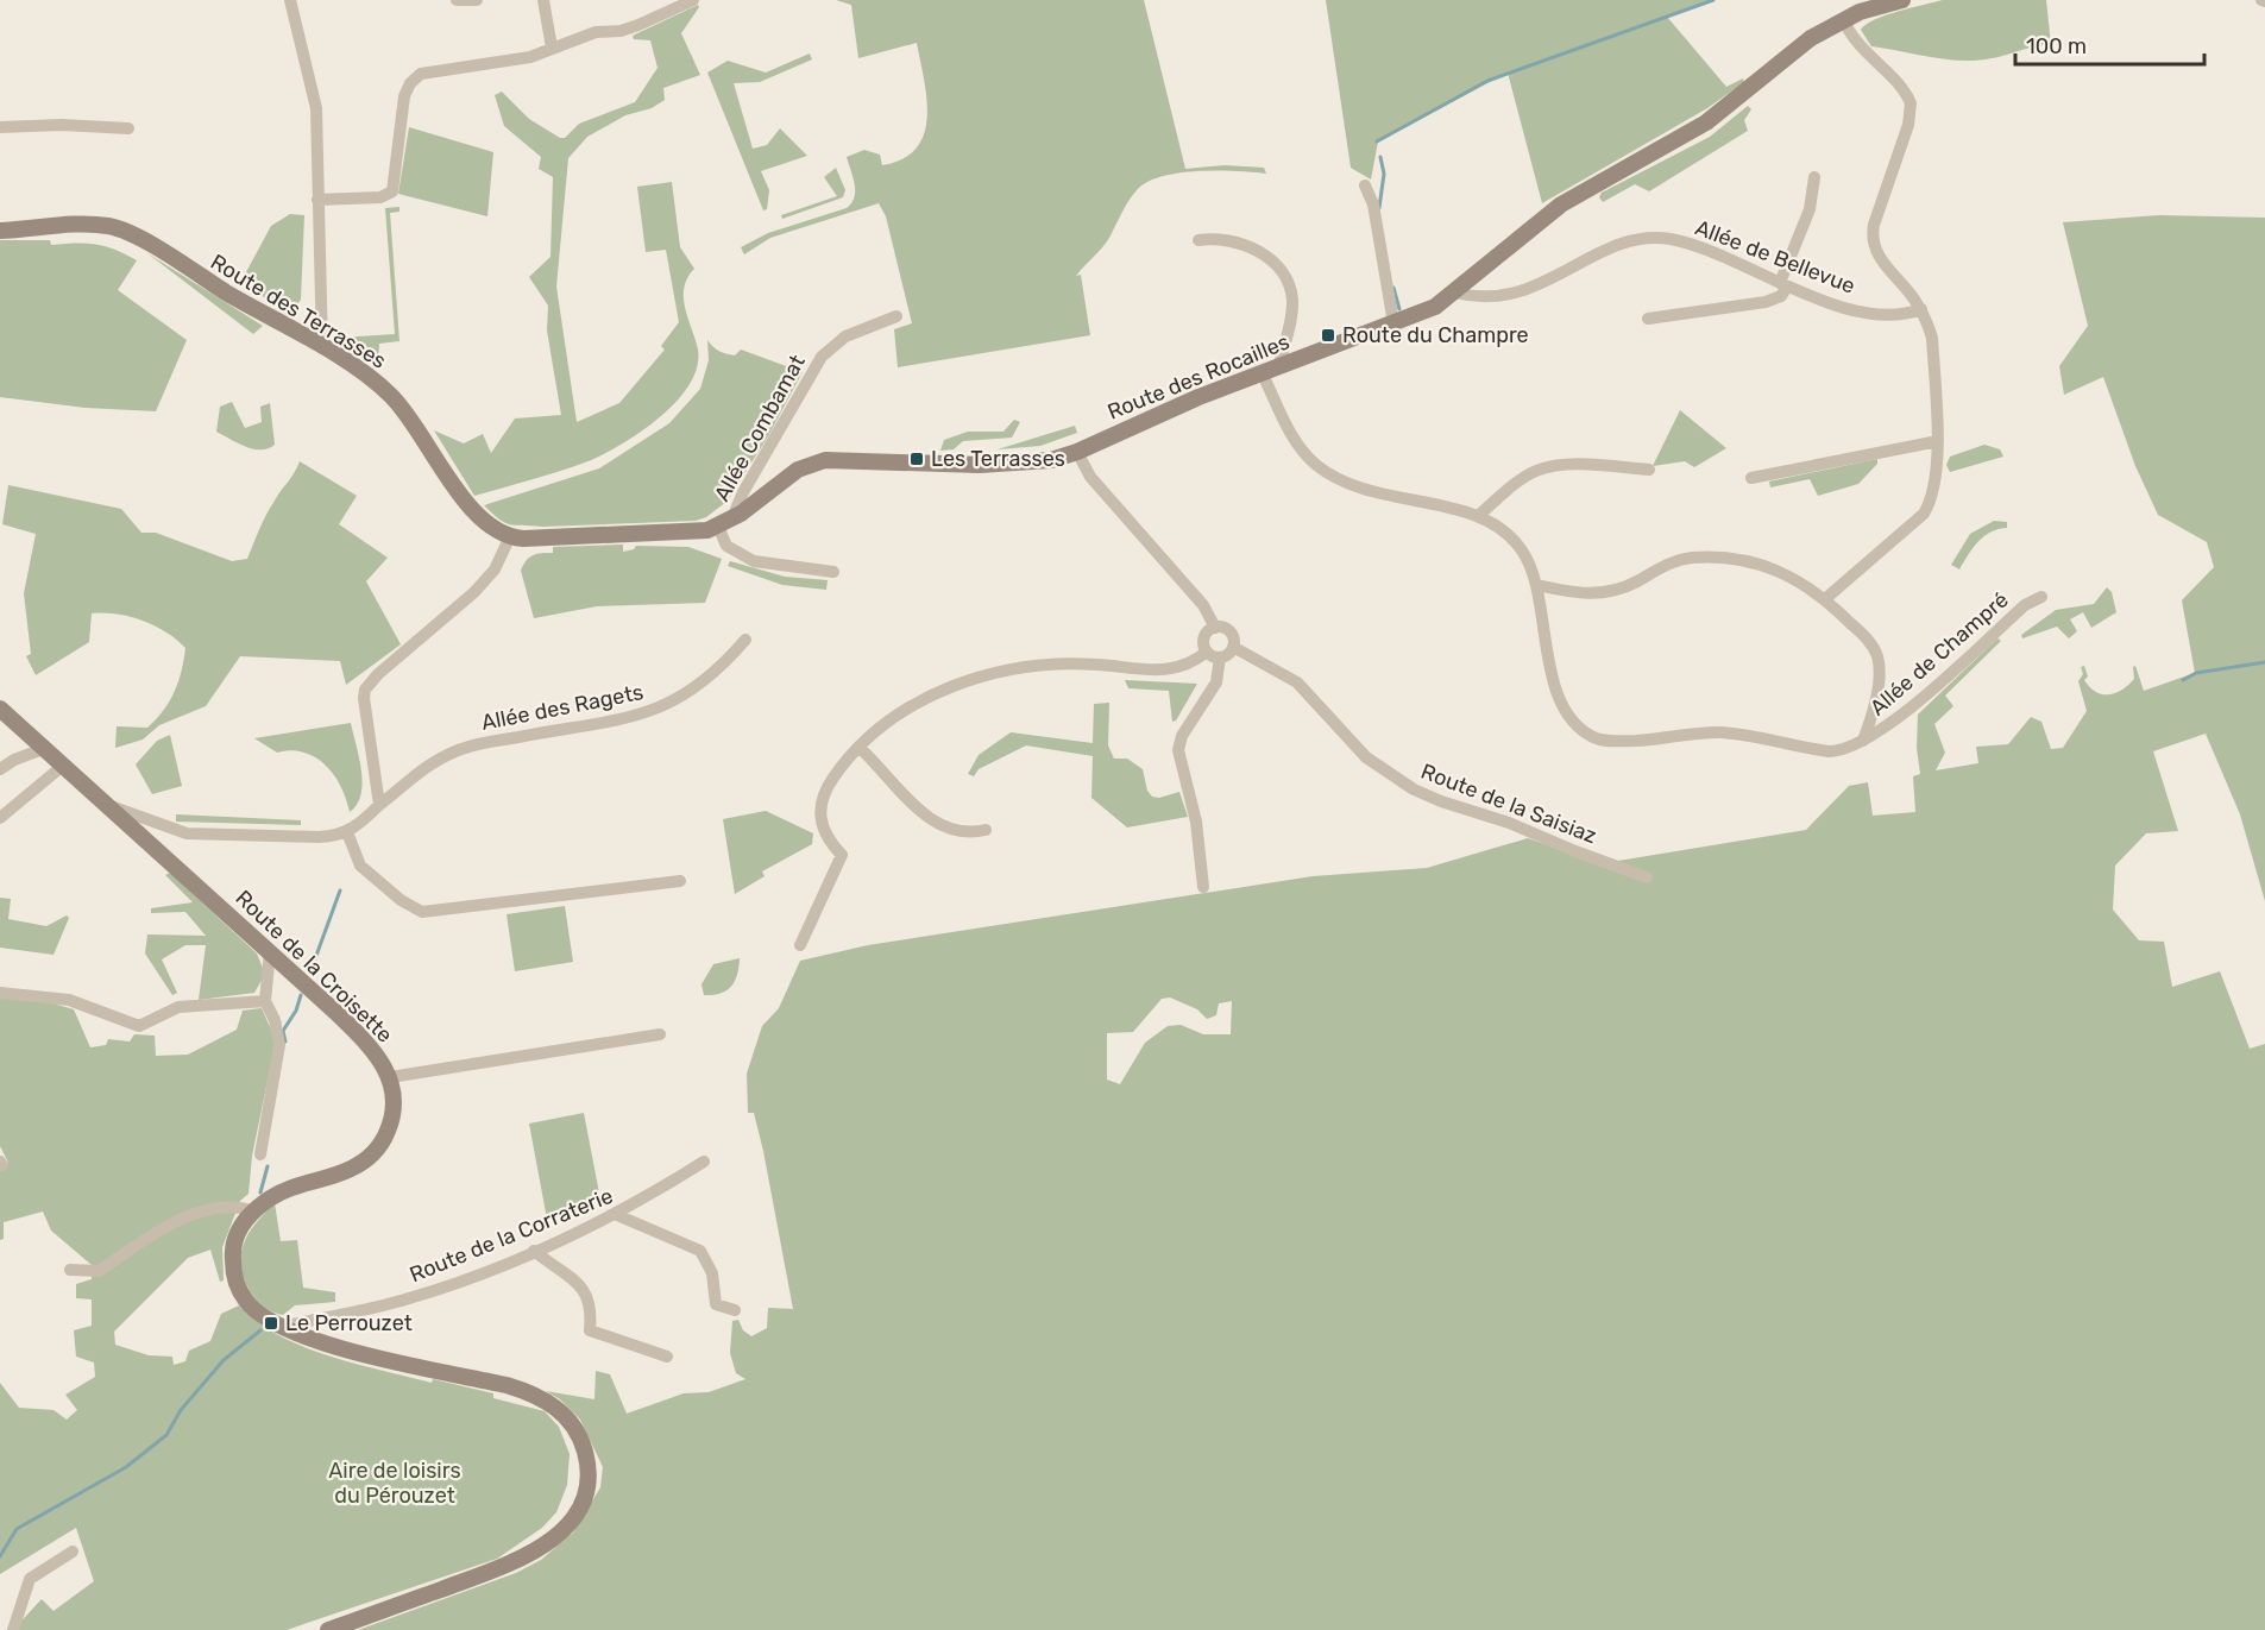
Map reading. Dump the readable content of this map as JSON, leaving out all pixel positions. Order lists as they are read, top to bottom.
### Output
{
  "streets": {
    "street": [
      "Allée de Bellevue",
      "Route des Terrasses",
      "Route des Rocailles",
      "Allée Combamat",
      "Allée de Champré",
      "Allée des Ragets",
      "Route de la Saisiaz",
      "Route de la Croisette",
      "Route de la Corraterie"
    ]
  },
  "crossings": [
    ["Allée de Bellevue", "Route des Rocailles"],
    ["Route des Rocailles", "Allée Combamat"],
    ["Route de la Croisette", "Route de la Corraterie"]
  ],
  "parks": ["Aire de loisirs du Pérouzet"],
  "places": {
    "transit": ["Route du Champre", "Les Terrasses", "Le Perrouzet"]
  },
  "scale_bar": "100 m"
}
